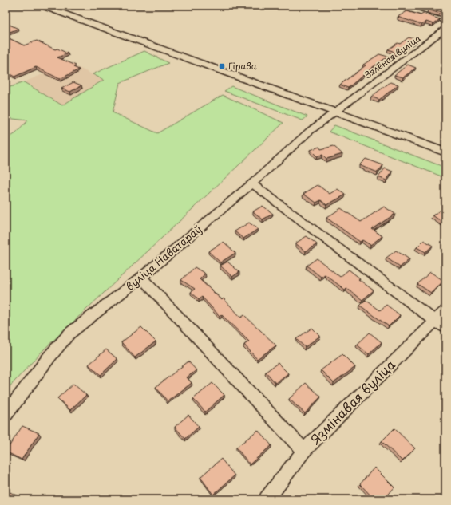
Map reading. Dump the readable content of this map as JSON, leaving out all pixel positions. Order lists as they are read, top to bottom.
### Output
{
  "streets": {
    "street": ["Зялёная вуліца", "вуліца Наватараў", "Язмінавая вуліца"]
  },
  "crossings": [
    ["Зялёная вуліца", "вуліца Наватараў"]
  ],
  "places": {
    "transit": ["Гірава"]
  }
}
